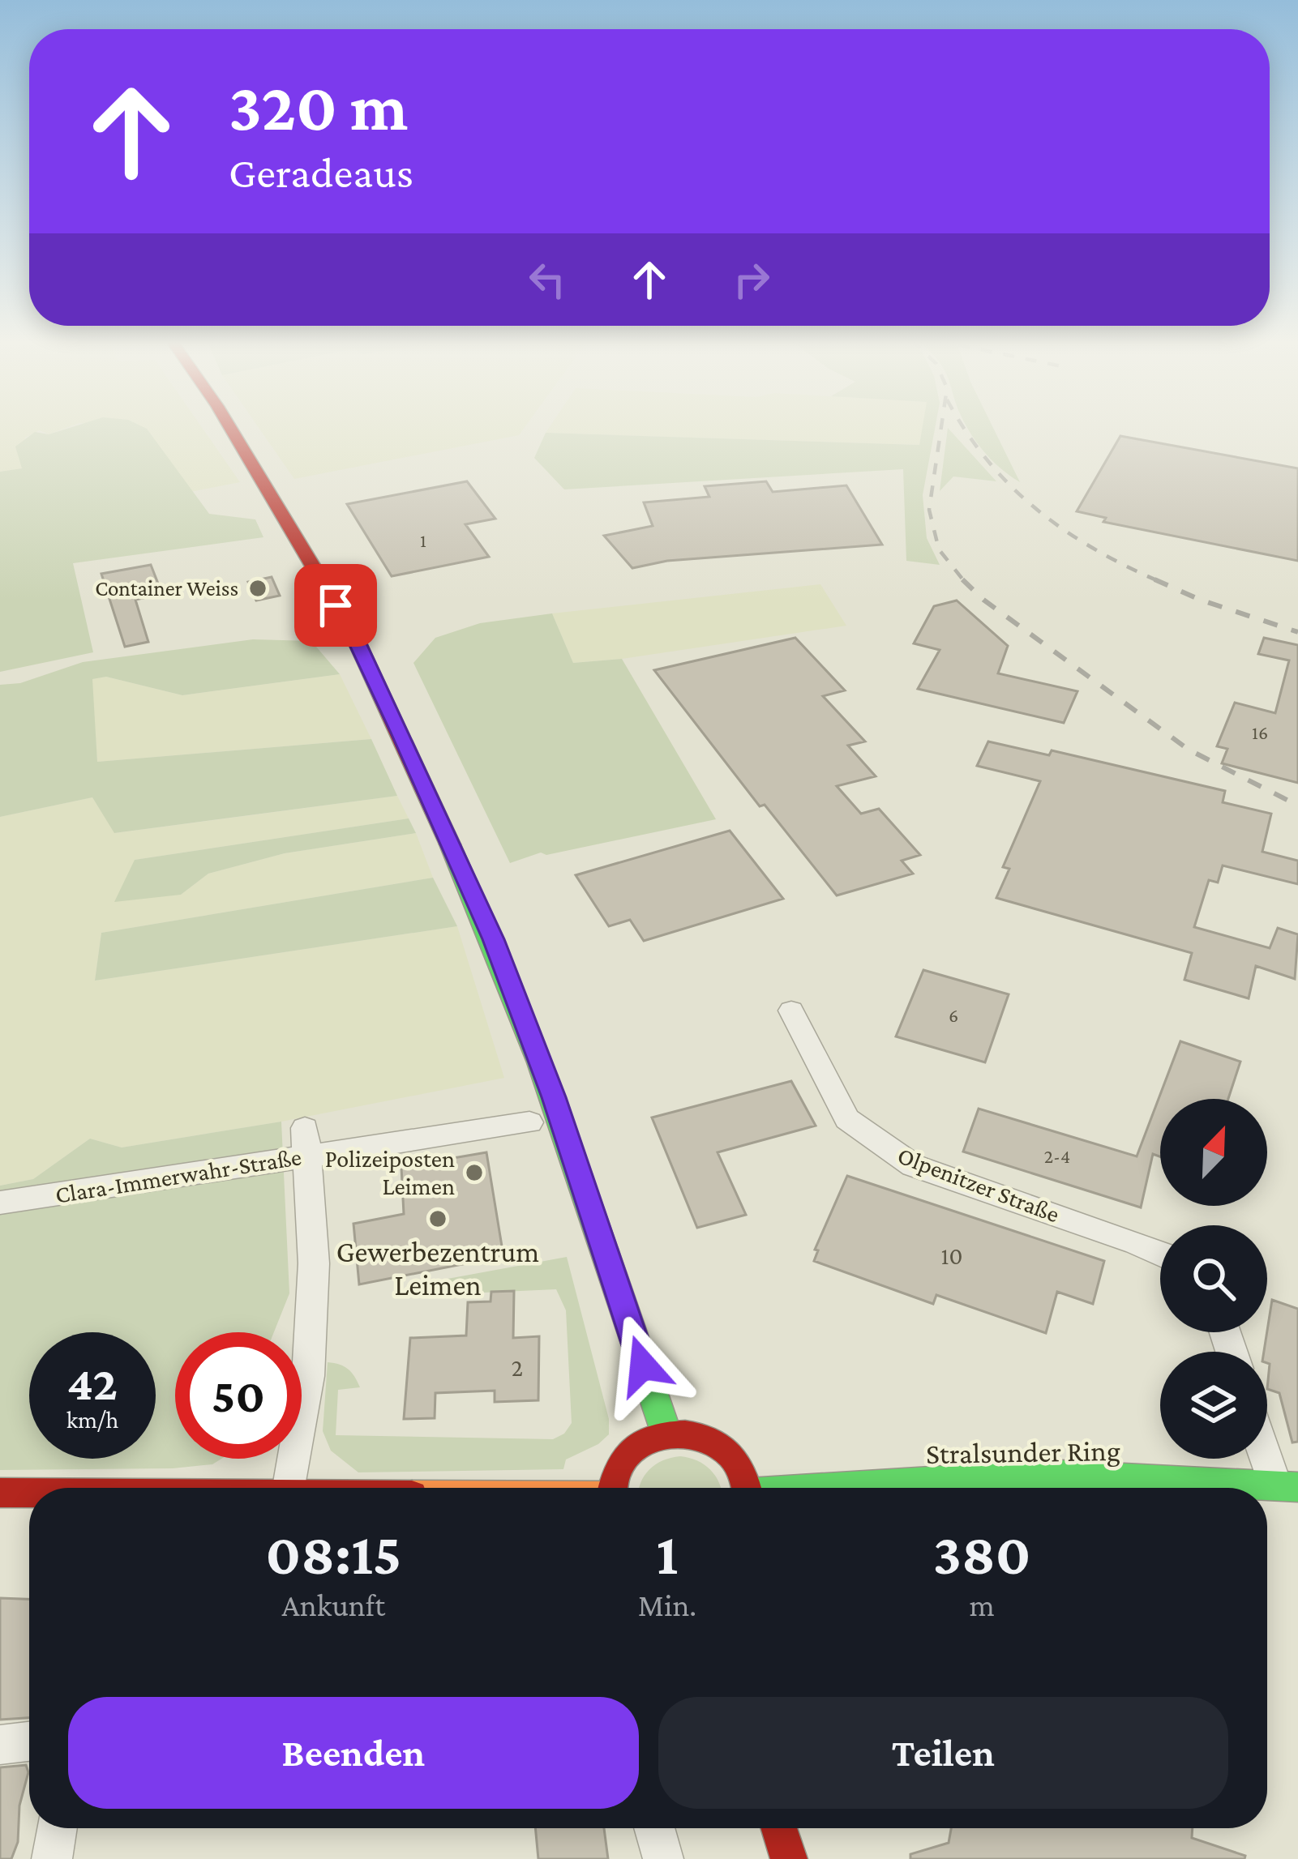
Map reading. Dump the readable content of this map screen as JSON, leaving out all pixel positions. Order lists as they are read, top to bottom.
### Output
{
  "streets": {
    "main road": ["Stralsunder Ring"],
    "street": ["Clara-Immerwahr-Straße", "Olpenitzer Straße"]
  },
  "places": ["Container Weiss", "Polizeiposten Leimen", "Gewerbezentrum Leimen"],
  "house_numbers": [
    "1",
    "16",
    "6",
    "2-4",
    "10",
    "2"
  ],
  "north": "top right",
  "page": {
    "turn": ["320 m", "Geradeaus"],
    "speed": "42 km/h",
    "limit": "50",
    "eta": [
      "08:15",
      "Ankunft",
      "1",
      "Min.",
      "380",
      "m"
    ],
    "buttons": ["Beenden", "Teilen"]
  }
}
